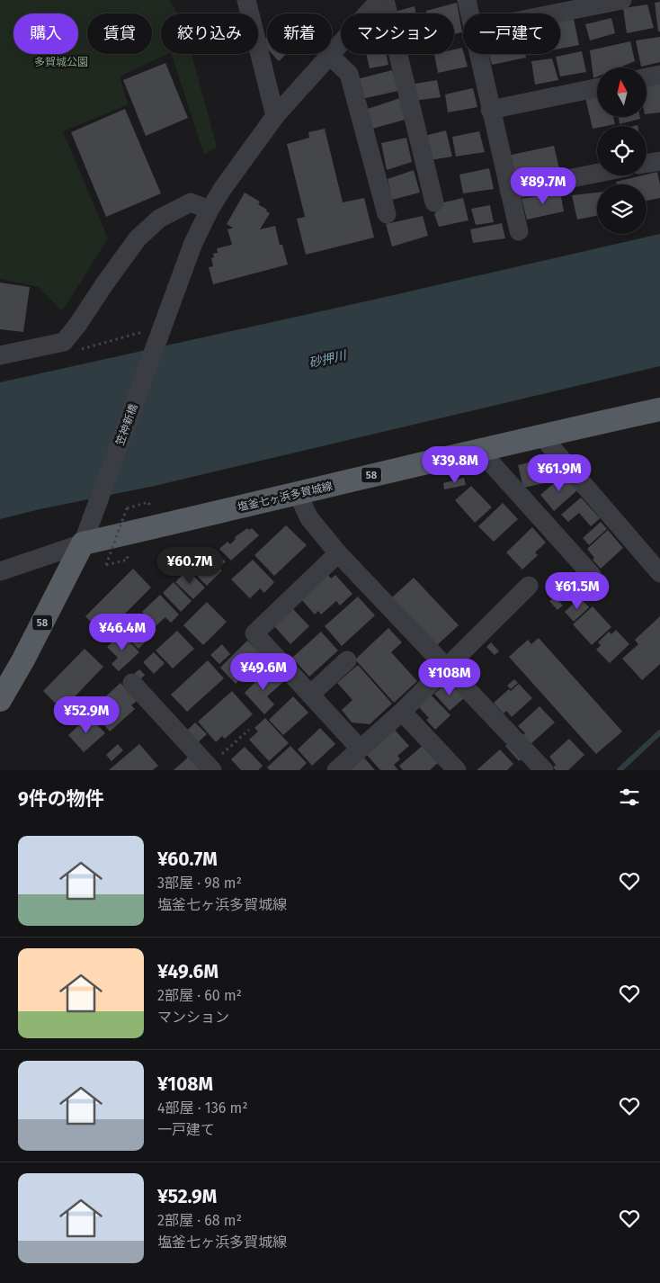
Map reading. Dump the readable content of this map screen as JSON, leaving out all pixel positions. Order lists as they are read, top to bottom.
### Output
{
  "streets": {
    "main road": ["58", "塩釜七ヶ浜多賀城線"],
    "street": ["笠神新橋"]
  },
  "crossings": [
    ["笠神新橋", "58"],
    ["笠神新橋", "塩釜七ヶ浜多賀城線"],
    ["58", "塩釜七ヶ浜多賀城線"]
  ],
  "water": ["砂押川"],
  "parks": ["多賀城公園"],
  "north": "top",
  "page": {
    "chip": [
      "購入",
      "賃貸",
      "絞り込み",
      "新着",
      "マンション",
      "一戸建て"
    ],
    "price": [
      "¥89.7M",
      "¥39.8M",
      "¥61.9M",
      "¥60.7M",
      "¥61.5M",
      "¥46.4M",
      "¥49.6M",
      "¥108M",
      "¥52.9M"
    ],
    "heading": "9件の物件",
    "list": [
      {
        "name": "¥60.7M",
        "note": "3部屋 · 98 m² · 塩釜七ヶ浜多賀城線"
      },
      {
        "name": "¥49.6M",
        "note": "2部屋 · 60 m² · マンション"
      },
      {
        "name": "¥108M",
        "note": "4部屋 · 136 m² · 一戸建て"
      },
      {
        "name": "¥52.9M",
        "note": "2部屋 · 68 m² · 塩釜七ヶ浜多賀城線"
      }
    ]
  }
}
